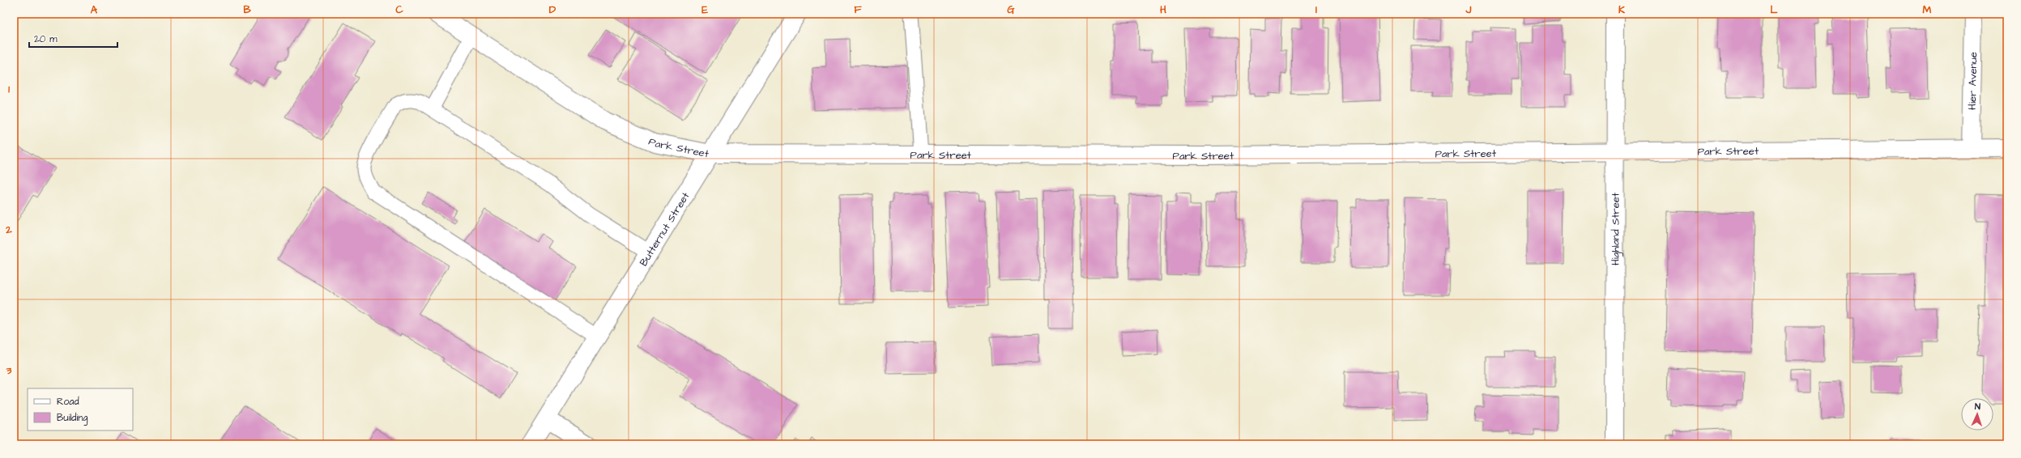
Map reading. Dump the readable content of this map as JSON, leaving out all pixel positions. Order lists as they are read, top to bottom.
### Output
{
  "streets": {
    "street": [
      "Hier Avenue",
      "Park Street",
      "Butternut Street",
      "Highland Street"
    ]
  },
  "crossings": [
    ["Hier Avenue", "Park Street"],
    ["Park Street", "Butternut Street"],
    ["Park Street", "Highland Street"]
  ],
  "legend": ["Road", "Building"],
  "scale_bar": "20 m",
  "north": "top",
  "grid": {
    "columns": [
      "A",
      "B",
      "C",
      "D",
      "E",
      "F",
      "G",
      "H",
      "I",
      "J",
      "K",
      "L",
      "M"
    ],
    "rows": ["1", "2", "3"]
  }
}
